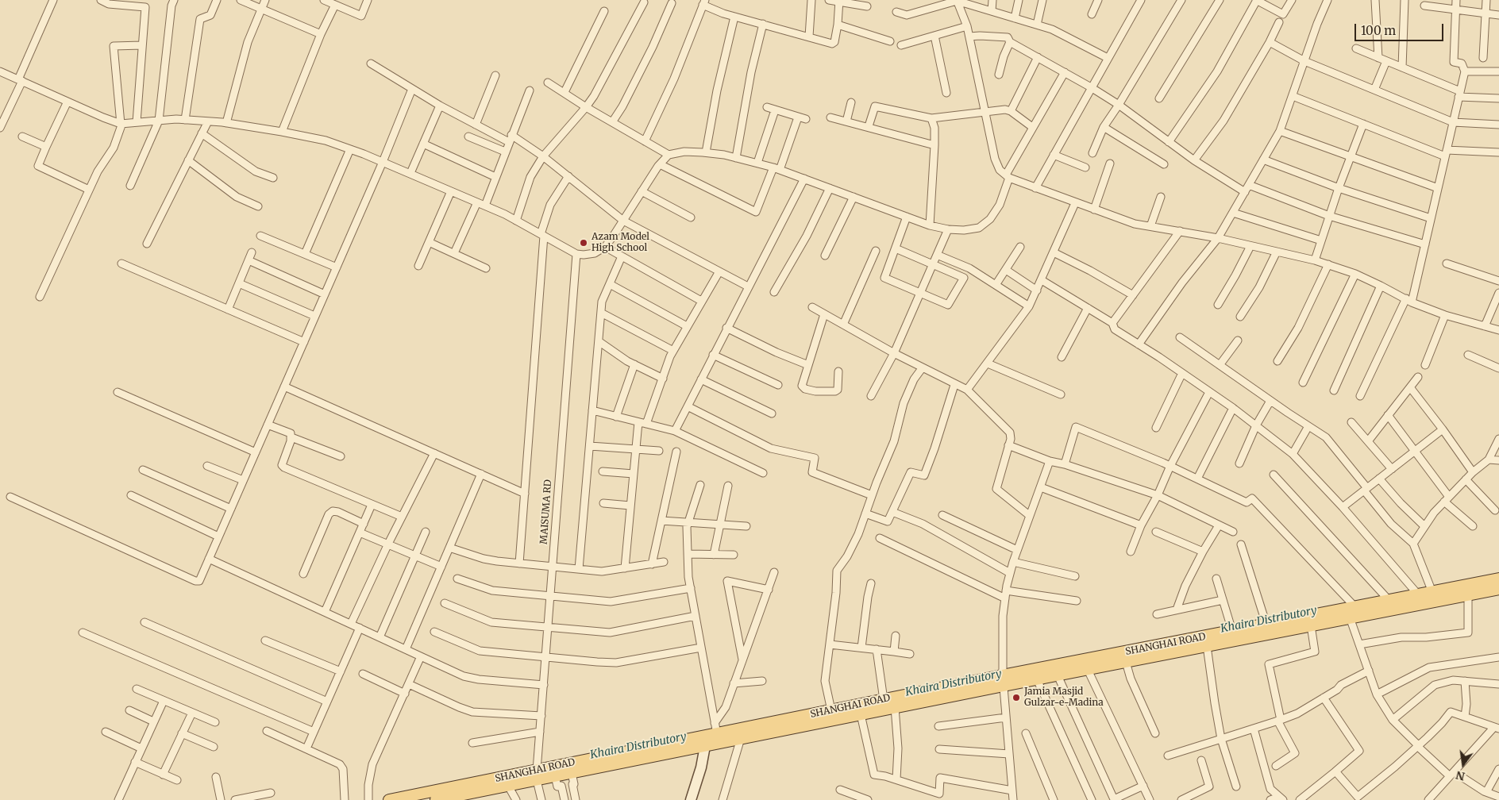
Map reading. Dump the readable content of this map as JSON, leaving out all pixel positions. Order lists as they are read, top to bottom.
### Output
{
  "streets": {
    "main road": ["SHANGHAI ROAD"],
    "street": ["MAISUMA RD"]
  },
  "crossings": [
    ["MAISUMA RD", "SHANGHAI ROAD"]
  ],
  "water": ["Khaira Distributory"],
  "places": ["Azam Model High School", "Jamia Masjid Gulzar-e-Madina"],
  "scale_bar": "100 m",
  "north": "bottom"
}
